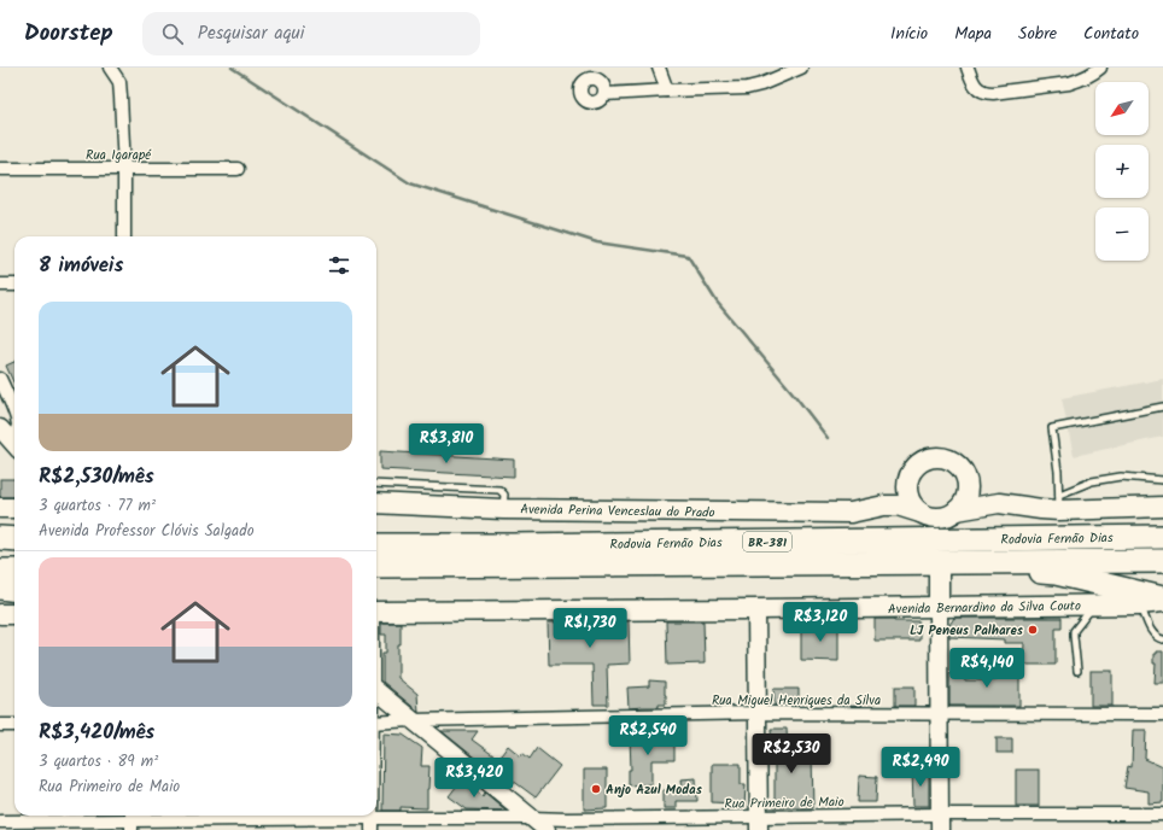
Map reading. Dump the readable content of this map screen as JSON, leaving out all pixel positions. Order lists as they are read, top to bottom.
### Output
{
  "streets": {
    "highway": ["Rodovia Fernão Dias", "BR-381"],
    "main road": ["Avenida Perina Venceslau do Prado", "Avenida Bernardino da Silva Couto"],
    "street": ["Rua Igarapé", "Rua Miguel Henriques da Silva", "Rua Primeiro de Maio"]
  },
  "places": ["LJ Peneus Palhares", "Anjo Azul Modas"],
  "north": "bottom left",
  "page": {
    "header": "Doorstep",
    "search": "Pesquisar aqui",
    "nav": [
      "Início",
      "Mapa",
      "Sobre",
      "Contato"
    ],
    "map_buttons": ["+", "−"],
    "heading": "8 imóveis",
    "list": [
      {
        "name": "R$2,530/mês",
        "note": "3 quartos · 77 m² · Avenida Professor Clóvis Salgado"
      },
      {
        "name": "R$3,420/mês",
        "note": "3 quartos · 89 m² · Rua Primeiro de Maio"
      }
    ],
    "price": [
      "R$3,810",
      "R$3,120",
      "R$1,730",
      "R$4,140",
      "R$2,540",
      "R$2,530",
      "R$2,490",
      "R$3,420"
    ]
  }
}
